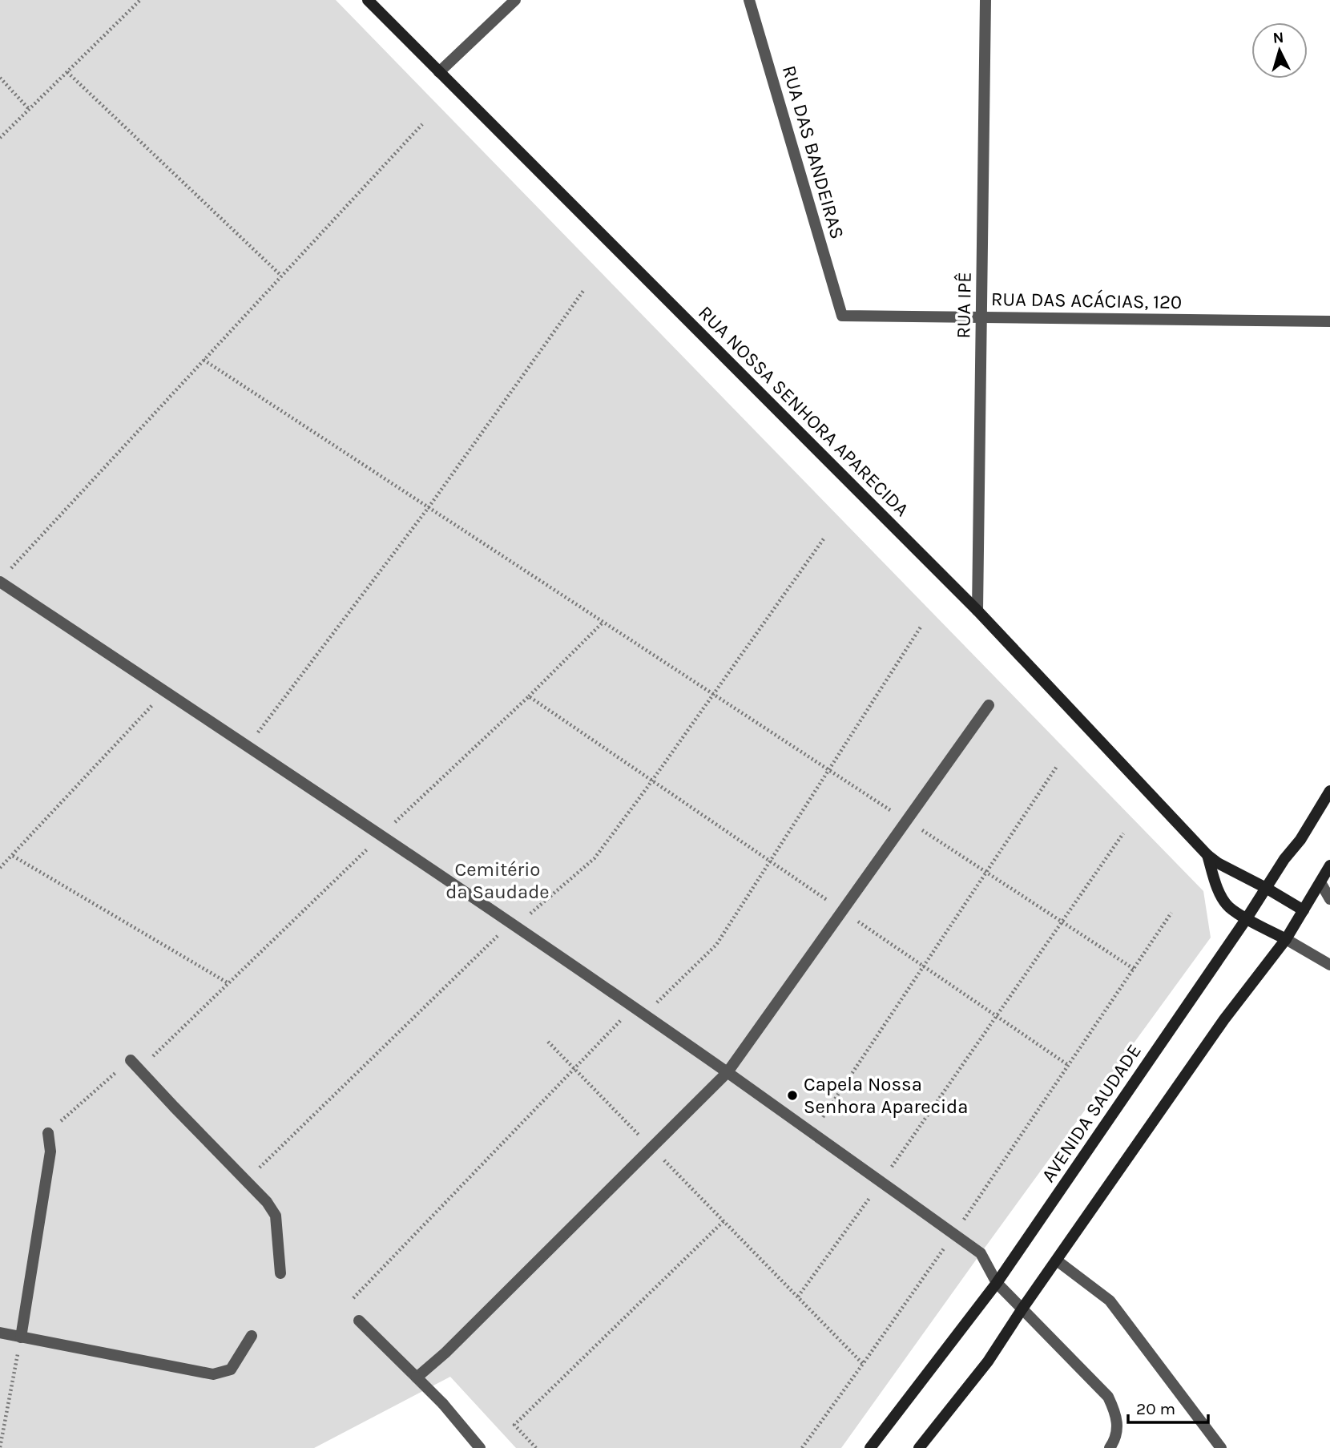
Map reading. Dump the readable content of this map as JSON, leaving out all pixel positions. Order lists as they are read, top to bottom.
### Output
{
  "streets": {
    "main road": ["RUA NOSSA SENHORA APARECIDA", "AVENIDA SAUDADE"],
    "street": ["RUA DAS BANDEIRAS", "RUA DAS ACÁCIAS, 120", "RUA IPÊ"]
  },
  "crossings": [
    ["RUA DAS BANDEIRAS", "RUA DAS ACÁCIAS, 120"],
    ["RUA DAS ACÁCIAS, 120", "RUA IPÊ"],
    ["RUA IPÊ", "RUA NOSSA SENHORA APARECIDA"],
    ["RUA NOSSA SENHORA APARECIDA", "AVENIDA SAUDADE"]
  ],
  "parks": ["Cemitério da Saudade"],
  "places": ["Capela Nossa Senhora Aparecida"],
  "scale_bar": "20 m",
  "north": "top"
}
